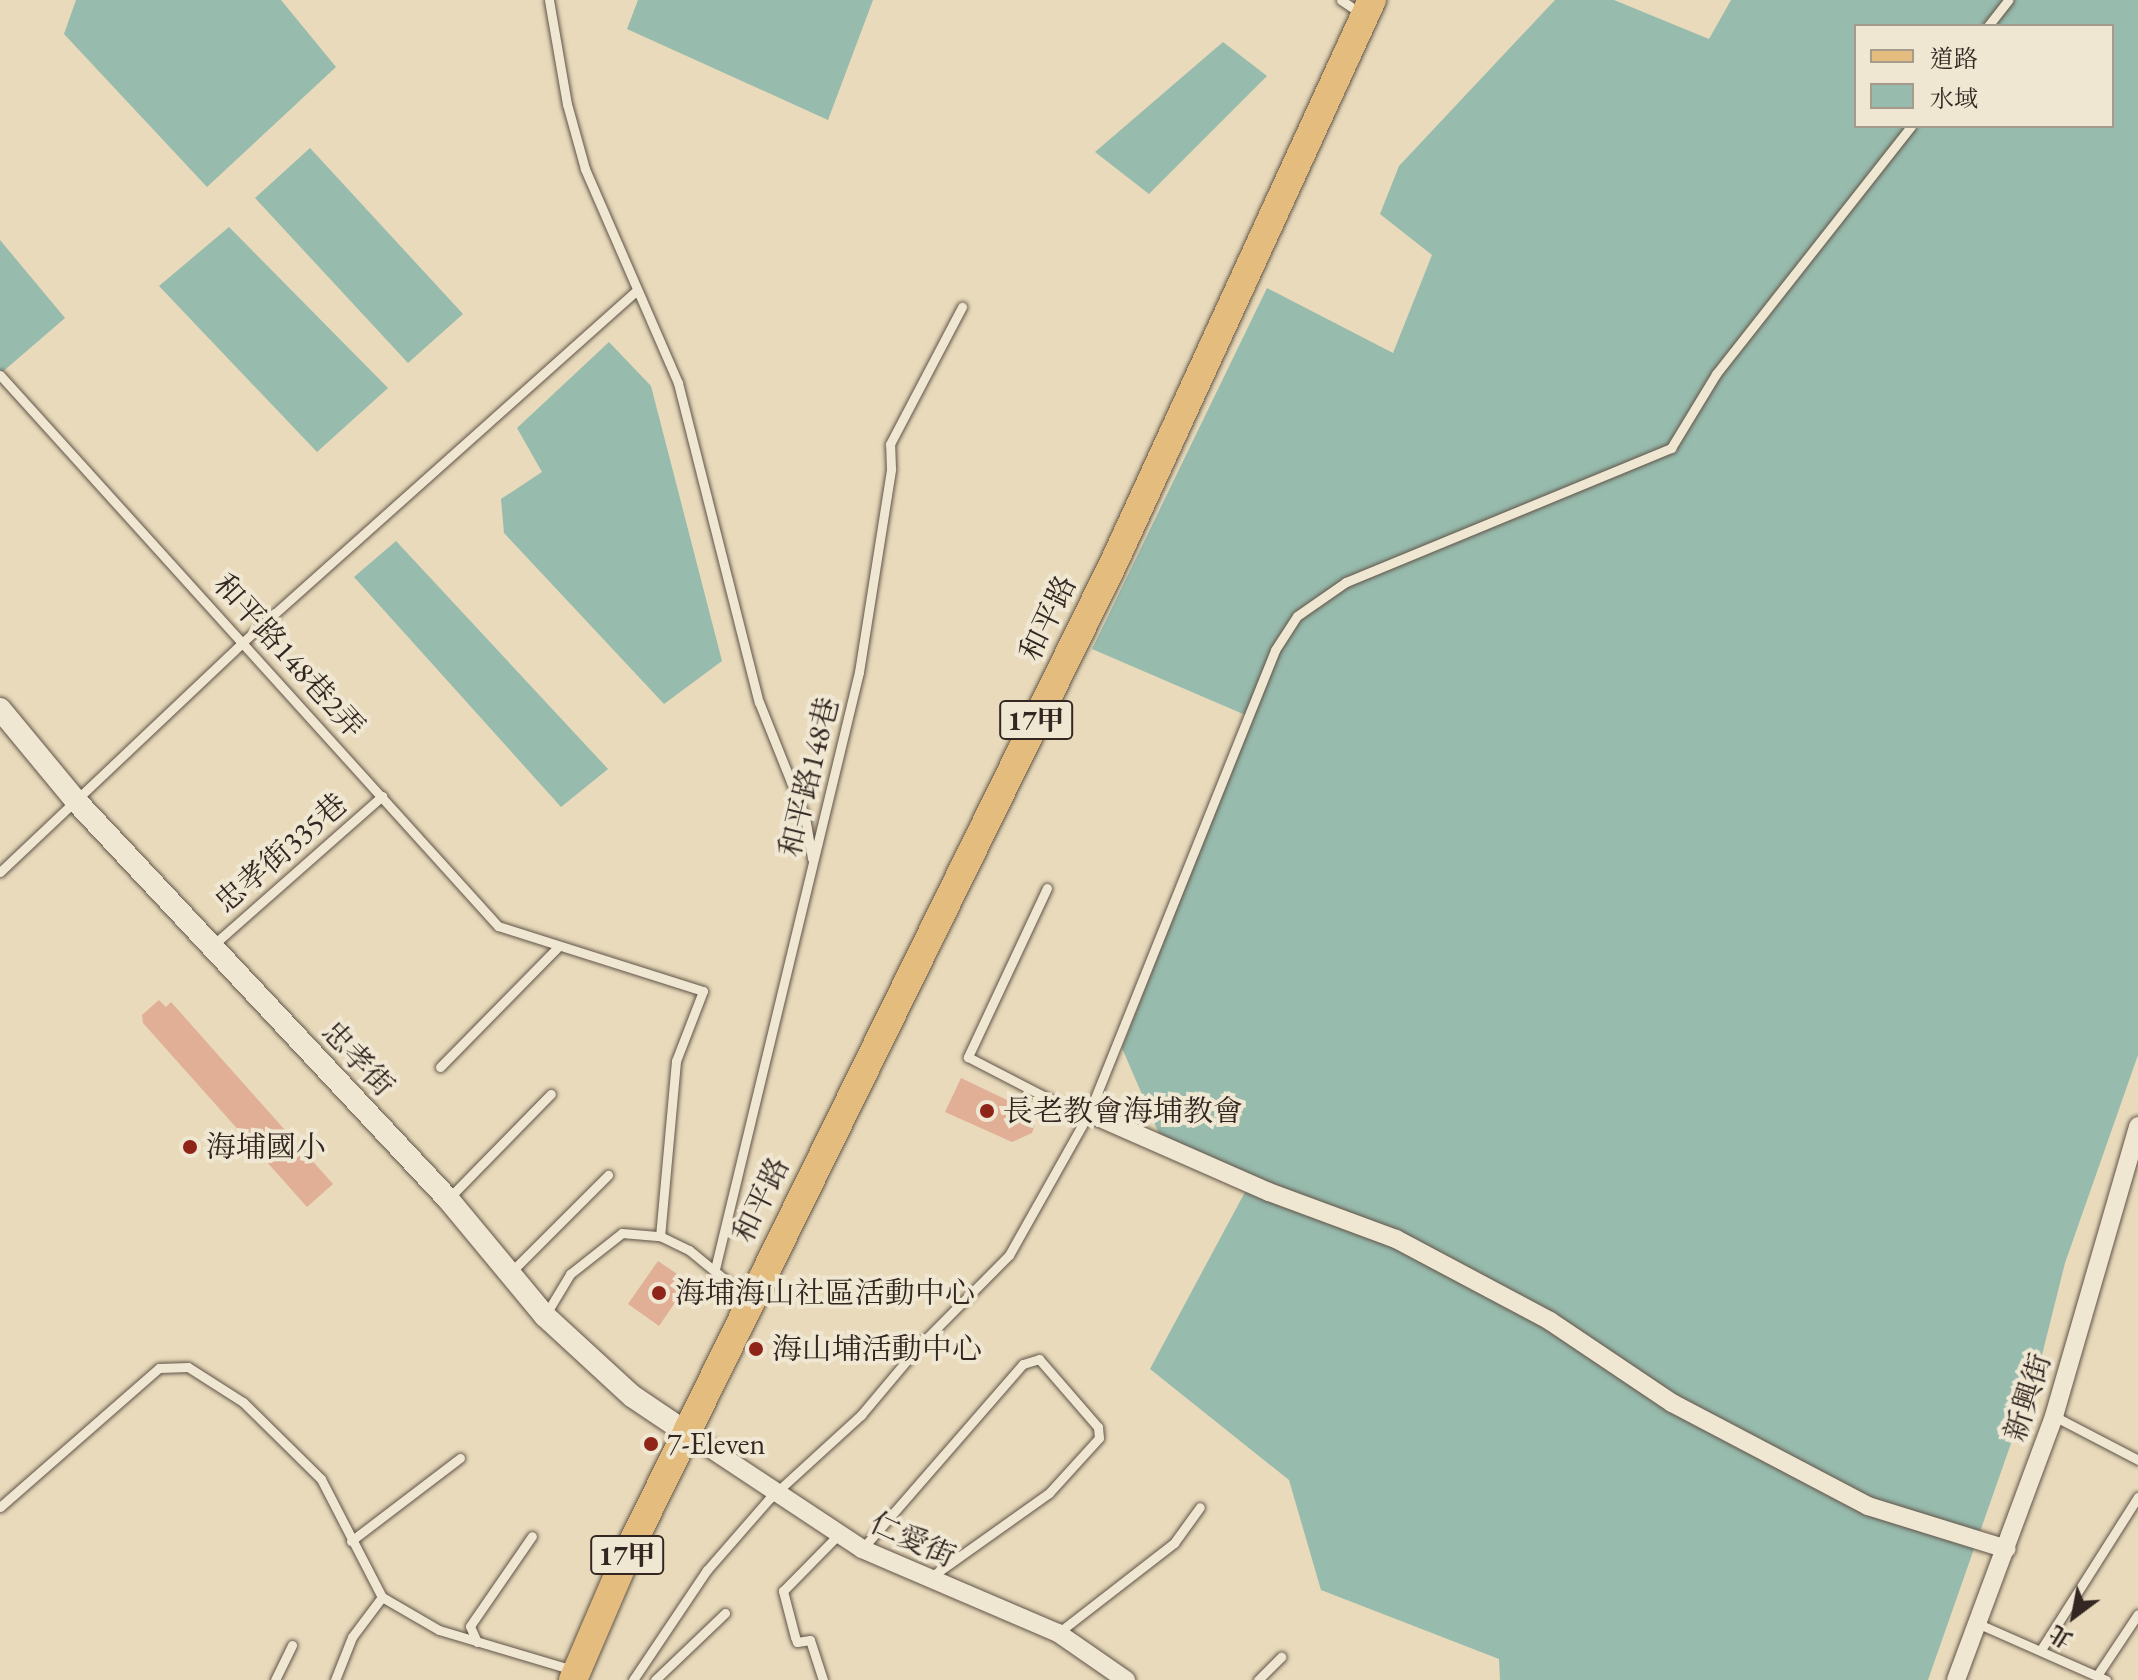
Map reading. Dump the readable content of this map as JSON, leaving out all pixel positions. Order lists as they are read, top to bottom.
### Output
{
  "streets": {
    "main road": ["和平路", "17甲"],
    "street": ["忠孝街", "新興街", "仁愛街"],
    "lane": ["和平路148巷2弄", "和平路148巷", "忠孝街335巷"]
  },
  "crossings": [
    ["和平路", "17甲"],
    ["和平路", "忠孝街"],
    ["和平路", "仁愛街"],
    ["和平路148巷2弄", "忠孝街335巷"],
    ["17甲", "忠孝街"],
    ["17甲", "仁愛街"],
    ["忠孝街335巷", "忠孝街"],
    ["忠孝街", "仁愛街"]
  ],
  "places": [
    "長老教會海埔教會",
    "海埔國小",
    "海埔海山社區活動中心",
    "海山埔活動中心",
    "7-Eleven"
  ],
  "legend": ["道路", "水域"],
  "north": "bottom left"
}
